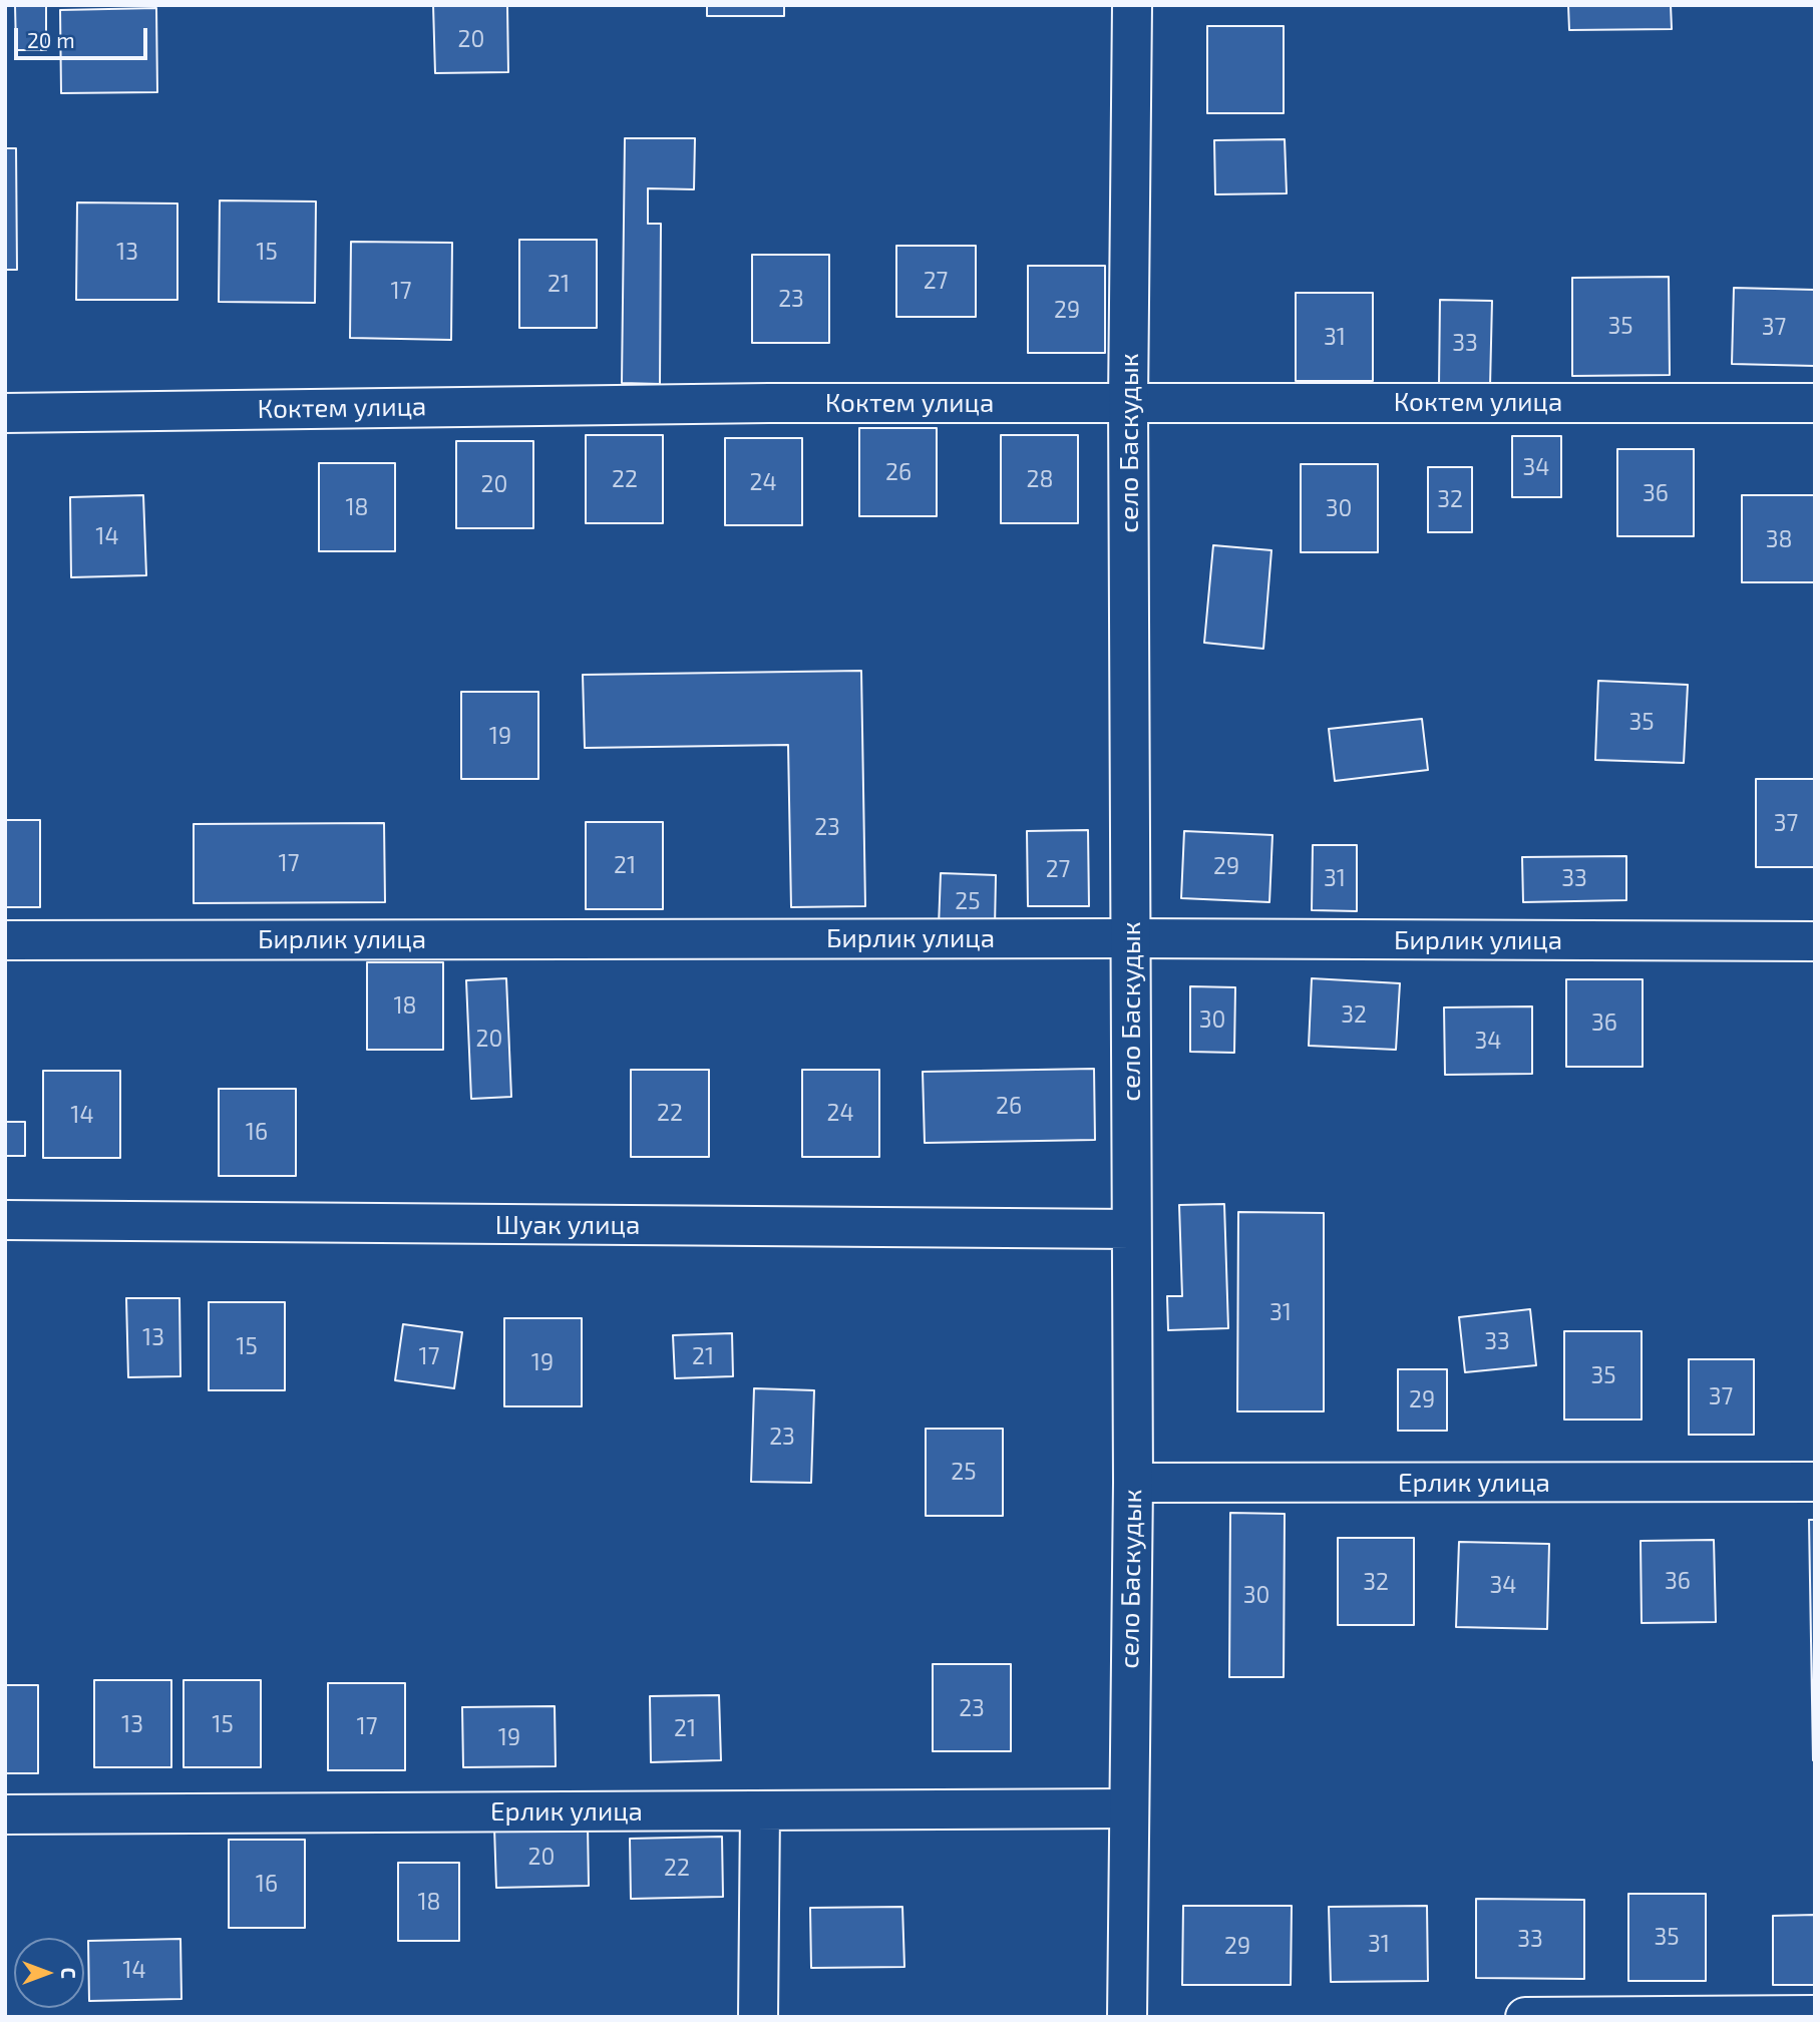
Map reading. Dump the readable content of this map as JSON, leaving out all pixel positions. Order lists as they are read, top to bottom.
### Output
{
  "streets": {
    "street": [
      "Коктем улица",
      "село Баскудык",
      "Бирлик улица",
      "Шуак улица",
      "Ерлик улица"
    ]
  },
  "crossings": [
    ["Коктем улица", "село Баскудык"],
    ["село Баскудык", "Бирлик улица"],
    ["село Баскудык", "Шуак улица"],
    ["село Баскудык", "Ерлик улица"]
  ],
  "house_numbers": [
    "20",
    "13",
    "15",
    "27",
    "21",
    "17",
    "23",
    "29",
    "35",
    "37",
    "31",
    "33",
    "34",
    "26",
    "22",
    "28",
    "24",
    "20",
    "36",
    "32",
    "18",
    "30",
    "14",
    "38",
    "35",
    "19",
    "37",
    "23",
    "17",
    "21",
    "29",
    "27",
    "31",
    "33",
    "25",
    "18",
    "32",
    "30",
    "36",
    "20",
    "34",
    "26",
    "22",
    "24",
    "14",
    "16",
    "31",
    "13",
    "33",
    "15",
    "17",
    "21",
    "19",
    "35",
    "37",
    "29",
    "23",
    "25",
    "36",
    "32",
    "34",
    "30",
    "23",
    "13",
    "15",
    "17",
    "21",
    "19",
    "20",
    "22",
    "16",
    "18",
    "35",
    "33",
    "31",
    "29",
    "14"
  ],
  "scale_bar": "20 m",
  "north": "right"
}
